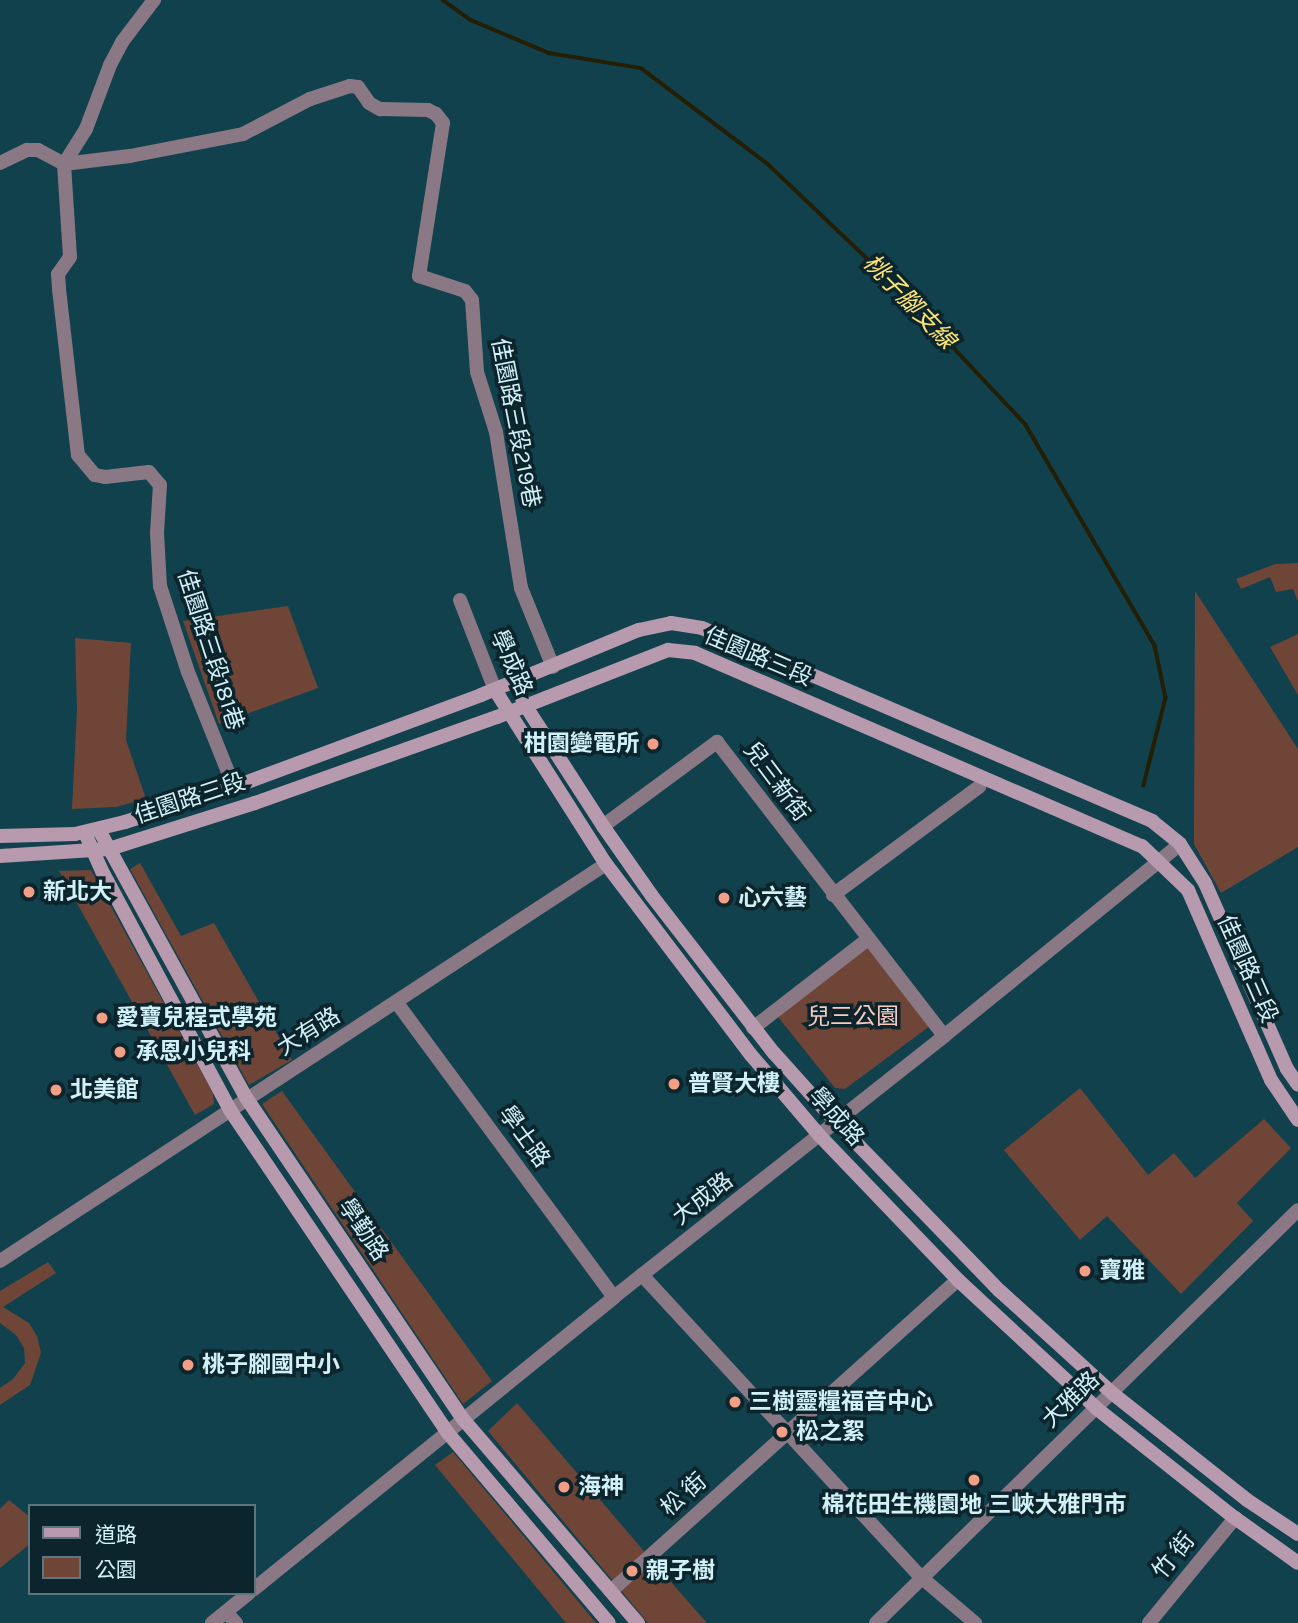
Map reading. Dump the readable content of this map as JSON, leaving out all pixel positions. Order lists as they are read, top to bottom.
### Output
{
  "streets": {
    "street": [
      "佳園路三段219巷",
      "佳園路三段181巷",
      "佳園路三段",
      "學成路",
      "兒三新街",
      "大有路",
      "學士路",
      "大成路",
      "學勤路",
      "大雅路",
      "松 街",
      "竹 街"
    ]
  },
  "crossings": [
    ["佳園路三段219巷", "佳園路三段181巷"],
    ["佳園路三段219巷", "佳園路三段"],
    ["佳園路三段181巷", "佳園路三段"],
    ["佳園路三段", "學成路"],
    ["佳園路三段", "大成路"],
    ["佳園路三段", "學勤路"],
    ["學成路", "兒三新街"],
    ["學成路", "大有路"],
    ["學成路", "大成路"],
    ["學成路", "大雅路"],
    ["學成路", "松 街"],
    ["學成路", "竹 街"],
    ["兒三新街", "大成路"],
    ["大有路", "學士路"],
    ["大有路", "學勤路"],
    ["學士路", "大成路"],
    ["大成路", "學勤路"],
    ["學勤路", "松 街"]
  ],
  "water": ["桃子腳支線"],
  "parks": ["兒三公園"],
  "places": [
    "柑園變電所",
    "新北大",
    "心六藝",
    "愛寶兒程式學苑",
    "承恩小兒科",
    "普賢大樓",
    "北美館",
    "寶雅",
    "桃子腳國中小",
    "三樹靈糧福音中心",
    "松之絮",
    "棉花田生機園地 三峽大雅門市",
    "海神",
    "親子樹"
  ],
  "legend": ["道路", "公園"]
}
